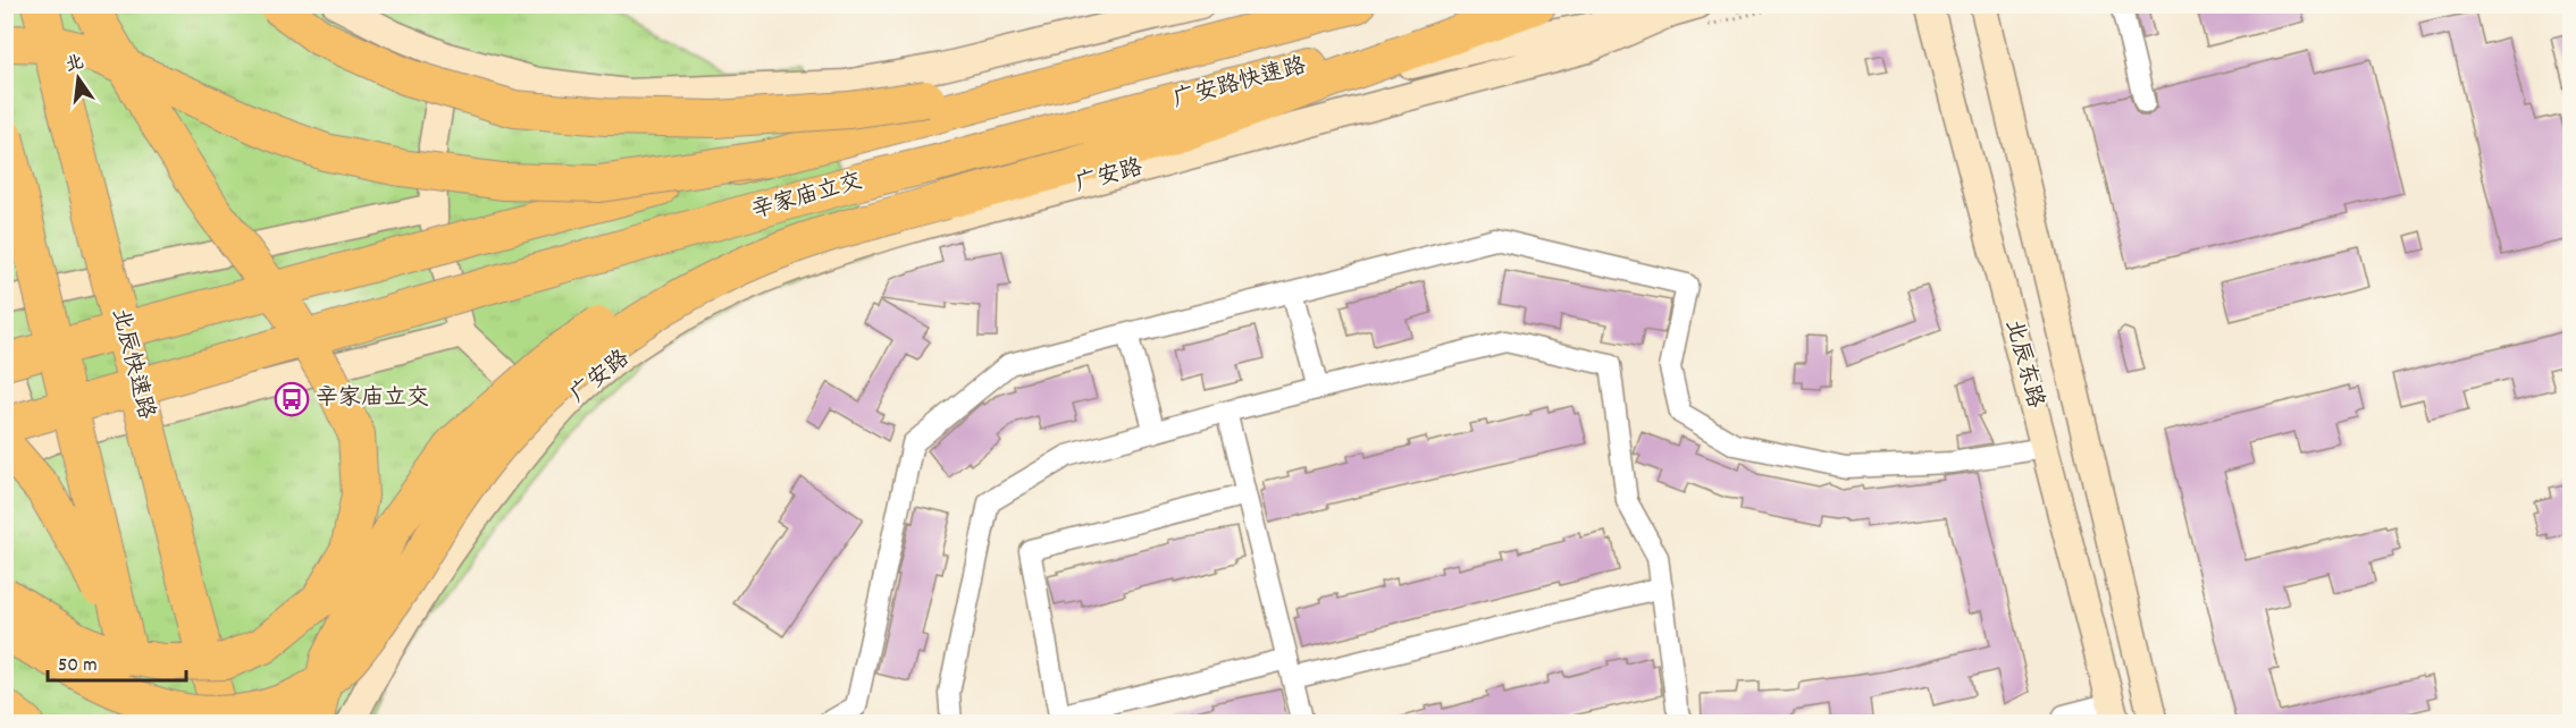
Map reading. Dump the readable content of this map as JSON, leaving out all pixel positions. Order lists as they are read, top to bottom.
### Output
{
  "streets": {
    "highway": ["广安路快速路", "辛家庙立交", "北辰快速路"],
    "main road": ["广安路", "北辰东路"]
  },
  "crossings": [
    ["广安路快速路", "辛家庙立交"]
  ],
  "places": {
    "bus stop": ["辛家庙立交"]
  },
  "scale_bar": "50 m",
  "north": "top"
}
